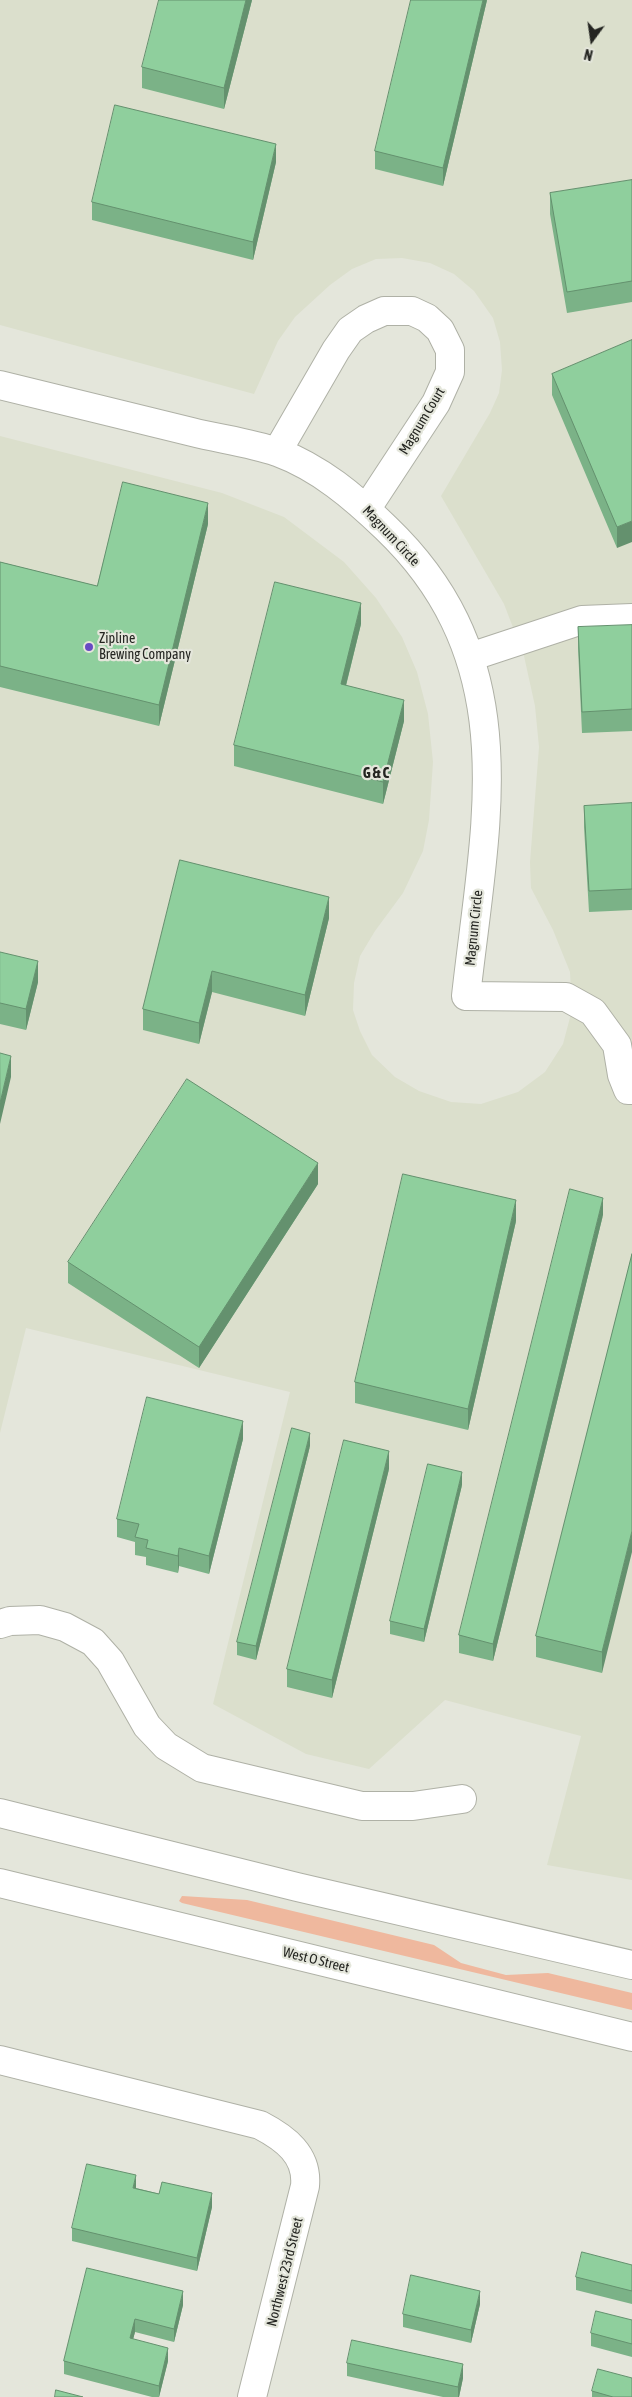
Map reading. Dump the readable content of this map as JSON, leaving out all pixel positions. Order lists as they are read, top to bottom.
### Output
{
  "streets": {
    "street": [
      "Magnum Court",
      "Magnum Circle",
      "West O Street",
      "Northwest 23rd Street"
    ]
  },
  "crossings": [
    ["Magnum Court", "Magnum Circle"]
  ],
  "districts": ["G & C"],
  "places": ["Zipline Brewing Company"],
  "north": "bottom"
}
